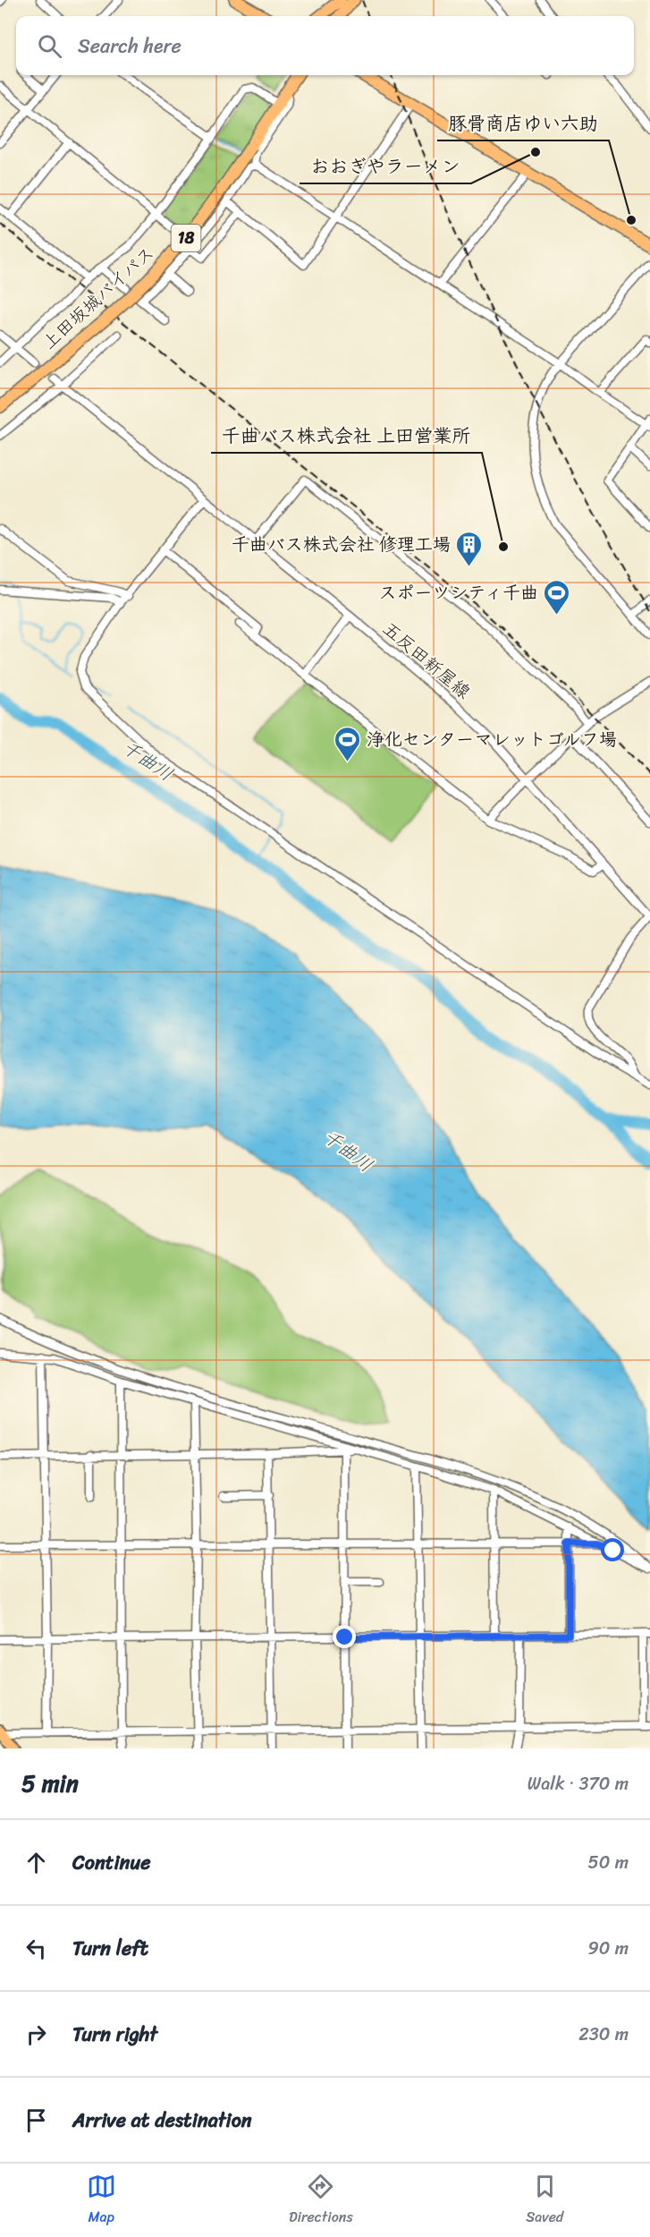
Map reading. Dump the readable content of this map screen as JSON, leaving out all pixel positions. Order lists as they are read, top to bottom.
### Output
{
  "streets": {
    "highway": ["18", "上田坂城バイパス"],
    "street": ["五反田新屋線"]
  },
  "water": ["千曲川"],
  "places": {
    "other": ["おおぎやラーメン", "豚骨商店ゆい六助", "千曲バス株式会社 上田営業所"],
    "building": ["千曲バス株式会社 修理工場"],
    "sports": ["スポーツシティ千曲", "浄化センターマレットゴルフ場"]
  },
  "page": {
    "search": "Search here",
    "heading": ["5 min", "Walk · 370 m"],
    "list": [
      ["Continue", "50 m"],
      ["Turn left", "90 m"],
      ["Turn right", "230 m"],
      "Arrive at destination"
    ],
    "nav": ["Map", "Directions", "Saved"]
  }
}
